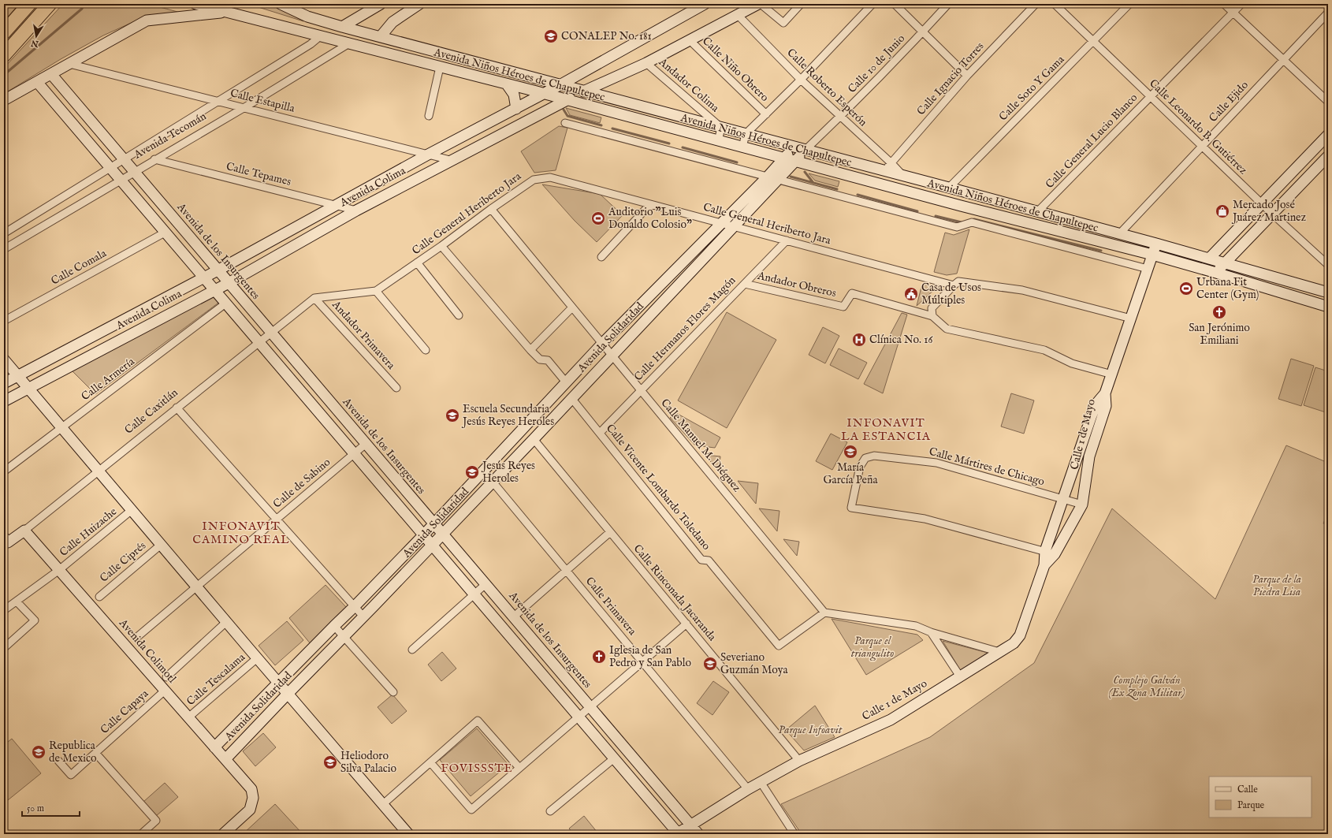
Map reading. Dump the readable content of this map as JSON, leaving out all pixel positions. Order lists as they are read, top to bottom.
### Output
{
  "streets": {
    "street": [
      "Calle 10 de Junio",
      "Calle Niño Obrero",
      "Avenida Niños Héroes de Chapultepec",
      "Calle Ignacio Torres",
      "Andador Colima",
      "Calle Roberto Esperón",
      "Calle Soto Y Gama",
      "Calle Estapilla",
      "Calle Ejido",
      "Calle Leonardo B. Gutiérrez",
      "Avenida Tecomán",
      "Calle General Lucio Blanco",
      "Calle Tepames",
      "Avenida Colima",
      "Calle General Heriberto Jara",
      "Avenida de los Insurgentes",
      "Calle Comala",
      "Andador Obreros",
      "Calle Hermanos Flores Magón",
      "Andador Primavera",
      "Avenida Solidaridad",
      "Calle Armería",
      "Calle Caxitlán",
      "Calle 1 de Mayo",
      "Calle Manuel M. Diéguez",
      "Calle Mártires de Chicago",
      "Calle de Sabino",
      "Calle Vicente Lombardo Toledano",
      "Calle Huizache",
      "Calle Ciprés",
      "Calle Rinconada Jacaranda",
      "Calle Primavera",
      "Avenida Colimotl",
      "Calle Tescalama",
      "Calle Capaya"
    ]
  },
  "crossings": [
    ["Calle 10 de Junio", "Avenida Niños Héroes de Chapultepec"],
    ["Calle 10 de Junio", "Calle Roberto Esperón"],
    ["Calle 10 de Junio", "Avenida Solidaridad"],
    ["Calle Niño Obrero", "Avenida Colima"],
    ["Avenida Niños Héroes de Chapultepec", "Calle Ignacio Torres"],
    ["Avenida Niños Héroes de Chapultepec", "Andador Colima"],
    ["Avenida Niños Héroes de Chapultepec", "Calle Roberto Esperón"],
    ["Avenida Niños Héroes de Chapultepec", "Calle Soto Y Gama"],
    ["Avenida Niños Héroes de Chapultepec", "Calle Ejido"],
    ["Avenida Niños Héroes de Chapultepec", "Avenida Tecomán"],
    ["Avenida Niños Héroes de Chapultepec", "Calle General Lucio Blanco"],
    ["Avenida Niños Héroes de Chapultepec", "Avenida Colima"],
    ["Avenida Niños Héroes de Chapultepec", "Avenida Solidaridad"],
    ["Avenida Niños Héroes de Chapultepec", "Calle 1 de Mayo"],
    ["Calle Ignacio Torres", "Calle Roberto Esperón"],
    ["Andador Colima", "Avenida Colima"],
    ["Calle Roberto Esperón", "Avenida Colima"],
    ["Calle Soto Y Gama", "Calle Leonardo B. Gutiérrez"],
    ["Calle Estapilla", "Avenida Tecomán"],
    ["Calle Estapilla", "Avenida Colima"],
    ["Calle Ejido", "Calle Leonardo B. Gutiérrez"],
    ["Calle Leonardo B. Gutiérrez", "Calle General Lucio Blanco"],
    ["Avenida Tecomán", "Calle Tepames"],
    ["Avenida Tecomán", "Avenida de los Insurgentes"],
    ["Calle Tepames", "Avenida Colima"],
    ["Avenida Colima", "Avenida de los Insurgentes"],
    ["Calle General Heriberto Jara", "Calle Hermanos Flores Magón"],
    ["Calle General Heriberto Jara", "Andador Primavera"],
    ["Calle General Heriberto Jara", "Avenida Solidaridad"],
    ["Calle General Heriberto Jara", "Calle Caxitlán"],
    ["Calle General Heriberto Jara", "Calle 1 de Mayo"],
    ["Calle General Heriberto Jara", "Calle Manuel M. Diéguez"],
    ["Avenida de los Insurgentes", "Avenida Solidaridad"],
    ["Avenida de los Insurgentes", "Calle Caxitlán"],
    ["Avenida de los Insurgentes", "Calle 1 de Mayo"],
    ["Avenida de los Insurgentes", "Calle de Sabino"],
    ["Andador Obreros", "Calle Hermanos Flores Magón"],
    ["Calle Hermanos Flores Magón", "Calle Manuel M. Diéguez"],
    ["Calle Hermanos Flores Magón", "Calle Vicente Lombardo Toledano"],
    ["Andador Primavera", "Calle Caxitlán"],
    ["Avenida Solidaridad", "Calle Manuel M. Diéguez"],
    ["Avenida Solidaridad", "Calle Vicente Lombardo Toledano"],
    ["Avenida Solidaridad", "Calle Rinconada Jacaranda"],
    ["Avenida Solidaridad", "Calle Primavera"],
    ["Avenida Solidaridad", "Avenida Colimotl"],
    ["Calle Caxitlán", "Avenida Colimotl"],
    ["Calle 1 de Mayo", "Calle Mártires de Chicago"],
    ["Calle 1 de Mayo", "Calle Rinconada Jacaranda"],
    ["Calle 1 de Mayo", "Calle Primavera"],
    ["Calle Manuel M. Diéguez", "Calle Vicente Lombardo Toledano"],
    ["Calle Huizache", "Avenida Colimotl"],
    ["Avenida Colimotl", "Calle Tescalama"],
    ["Avenida Colimotl", "Calle Capaya"]
  ],
  "districts": ["INFONAVIT LA ESTANCIA", "INFONAVIT CAMINO REAL", "FOVISSSTE"],
  "parks": [
    "Parque de la Piedra Lisa",
    "Parque el triangulito",
    "Complejo Galván (Ex Zona Militar)",
    "Parque Infoavit"
  ],
  "places": {
    "school or university": [
      "CONALEP No. 181",
      "Escuela Secundaria Jesús Reyes Heroles",
      "María García Peña",
      "Jesús Reyes Heroles",
      "Severiano Guzmán Moya",
      "Republica de Mexico",
      "Heliodoro Silva Palacio"
    ],
    "shop": ["Mercado José Juárez Martinez"],
    "sports": ["Auditorio \"Luis Donaldo Colosio\"", "Urbana Fit Center (Gym)"],
    "public building": ["Casa de Usos Múltiples"],
    "church": ["San Jerónimo Emiliani", "Iglesia de San Pedro y San Pablo"],
    "hospital": ["Clínica No. 16"]
  },
  "legend": ["Calle", "Parque"],
  "scale_bar": "50 m",
  "north": "bottom"
}
